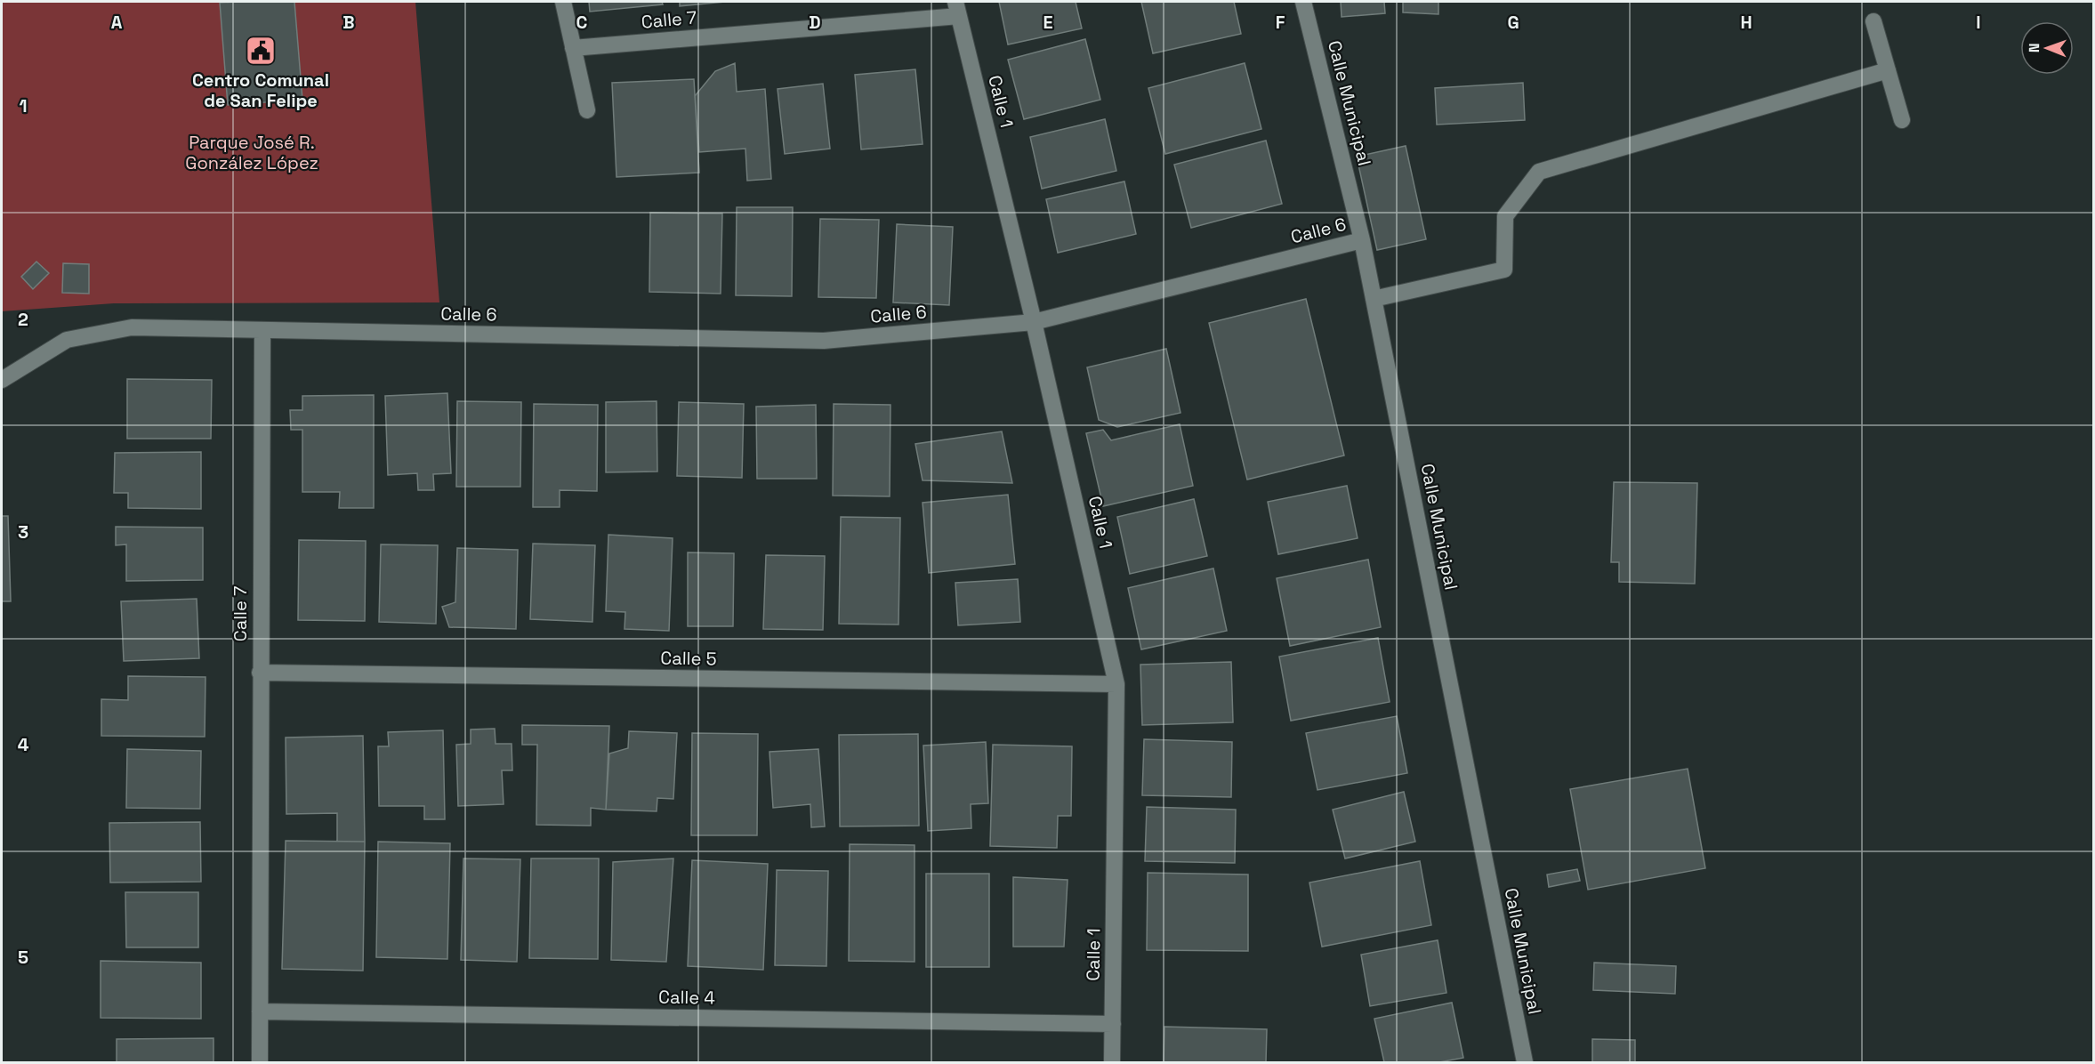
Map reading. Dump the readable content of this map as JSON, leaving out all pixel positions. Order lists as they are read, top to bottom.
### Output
{
  "streets": {
    "street": [
      "Calle 7",
      "Calle 1",
      "Calle Municipal",
      "Calle 6",
      "Calle 5",
      "Calle 4"
    ]
  },
  "crossings": [
    ["Calle 7", "Calle 1"],
    ["Calle 7", "Calle 6"],
    ["Calle 7", "Calle 5"],
    ["Calle 7", "Calle 4"],
    ["Calle 1", "Calle 6"],
    ["Calle 1", "Calle 5"],
    ["Calle 1", "Calle 4"],
    ["Calle Municipal", "Calle 6"]
  ],
  "parks": ["Parque José R. González López"],
  "places": {
    "public building": ["Centro Comunal de San Felipe"]
  },
  "north": "left",
  "grid": {
    "columns": [
      "A",
      "B",
      "C",
      "D",
      "E",
      "F",
      "G",
      "H",
      "I"
    ],
    "rows": [
      "1",
      "2",
      "3",
      "4",
      "5"
    ]
  }
}
